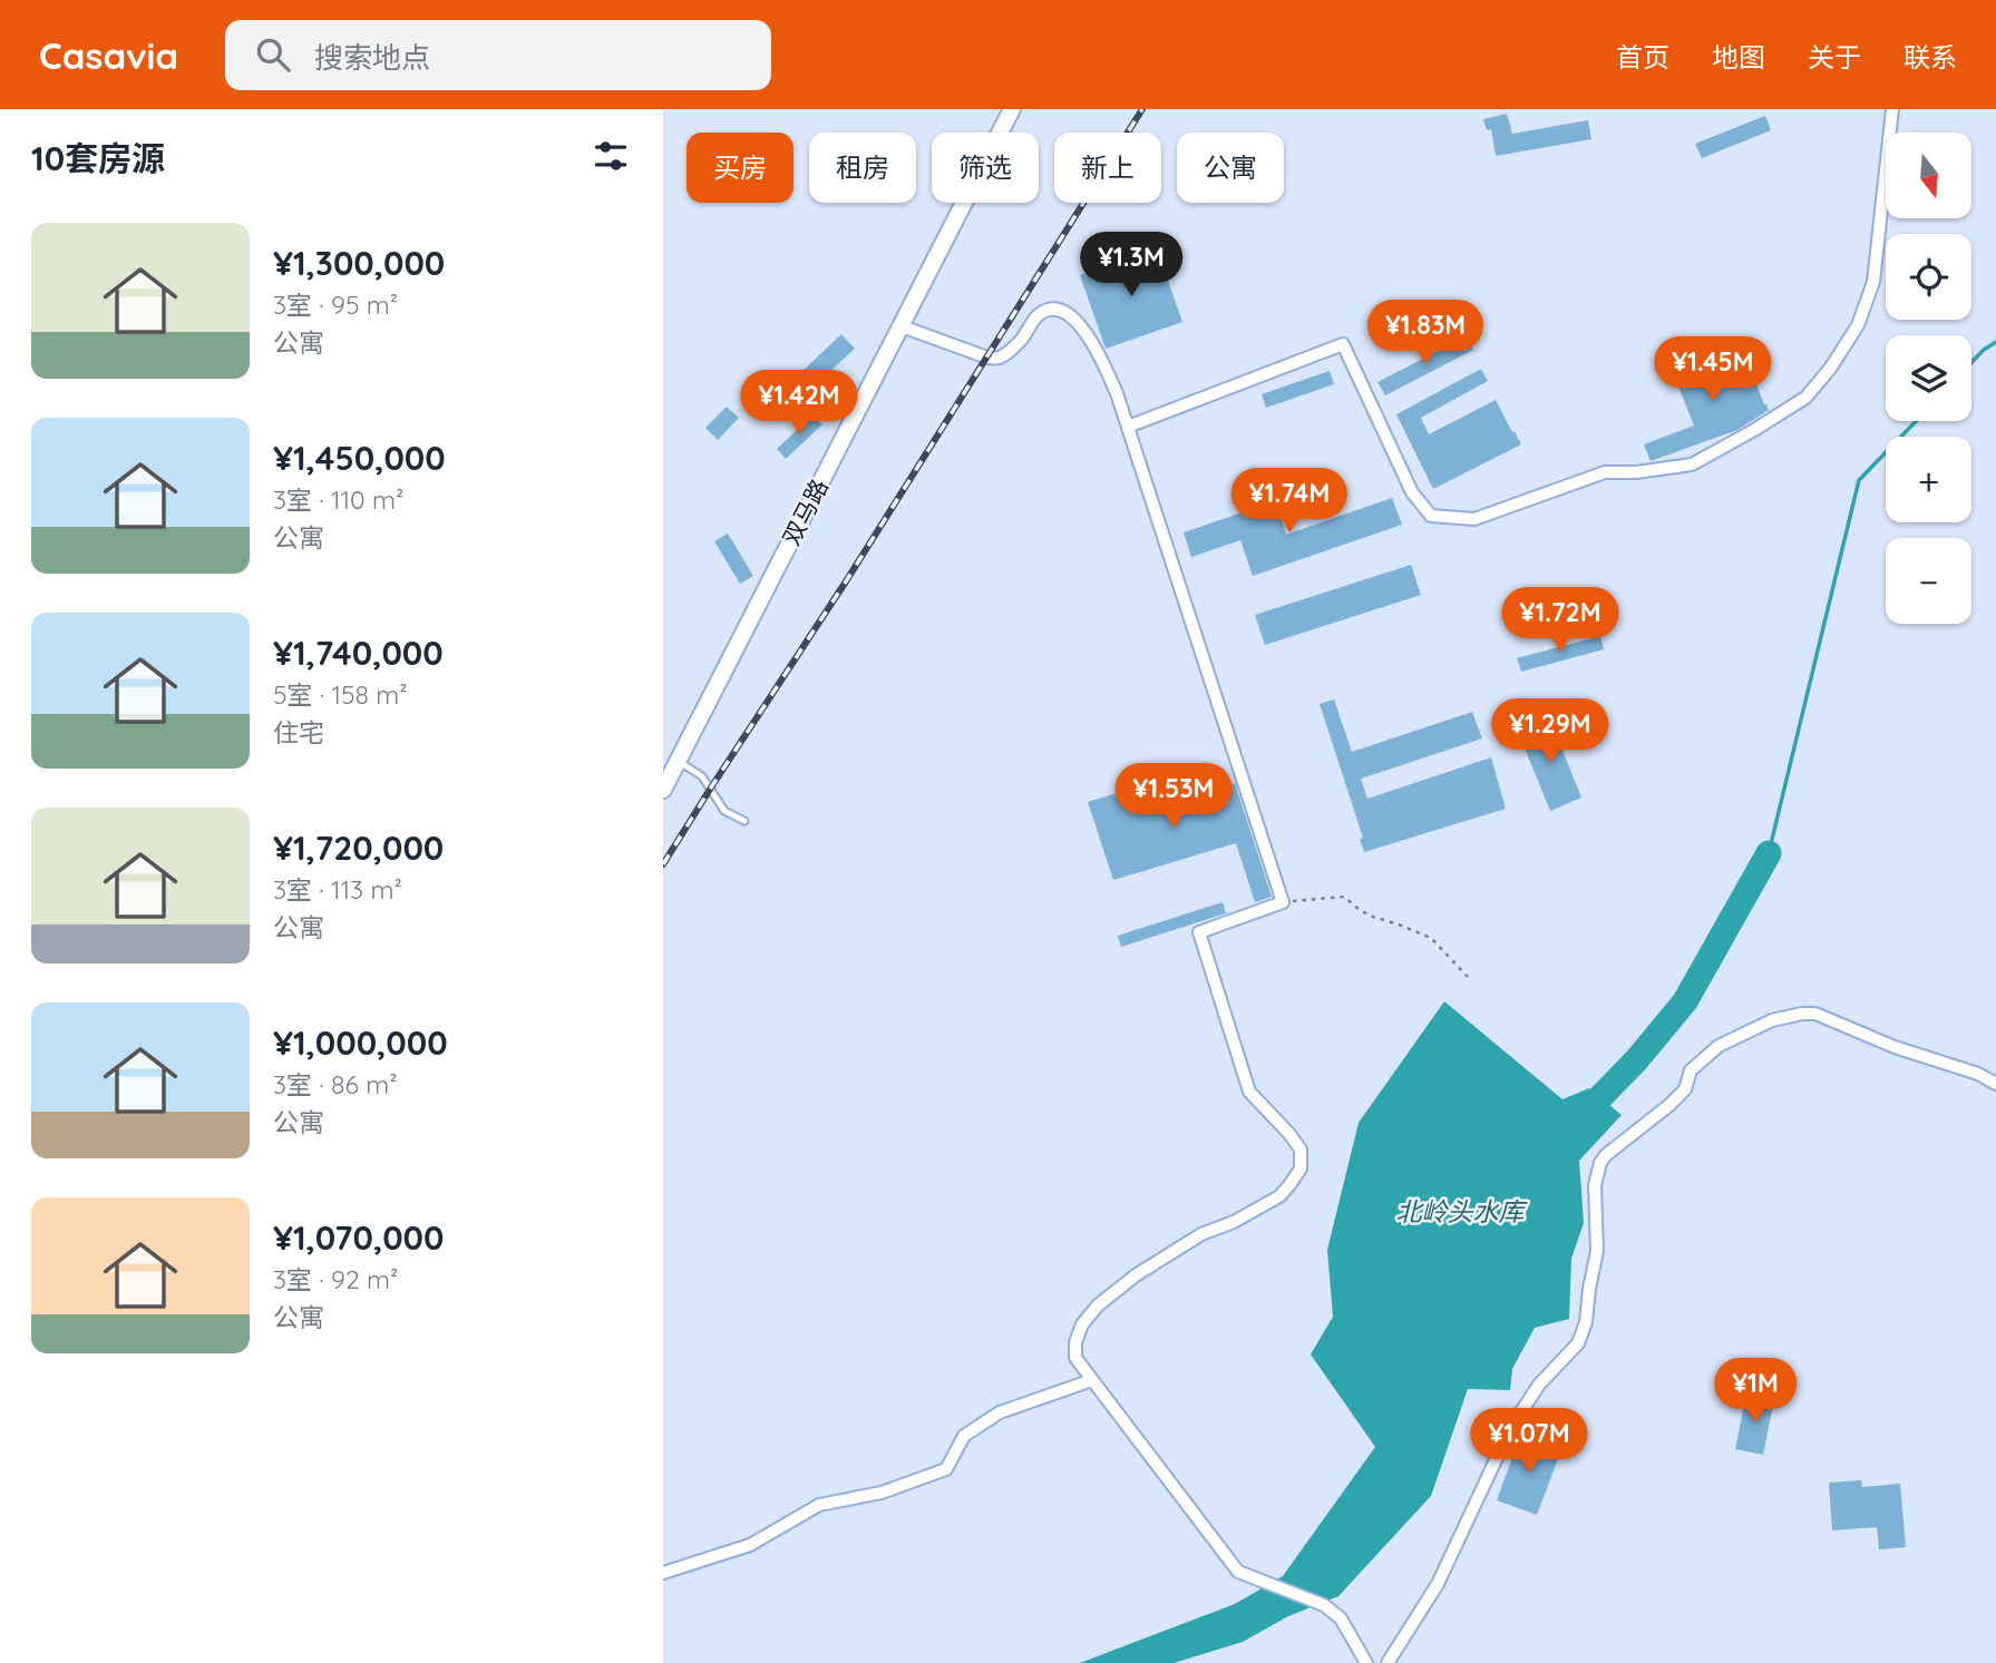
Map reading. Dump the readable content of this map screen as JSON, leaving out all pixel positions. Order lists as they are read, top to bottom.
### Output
{
  "streets": {
    "street": ["双马路"]
  },
  "water": ["北岭头水库"],
  "north": "bottom",
  "page": {
    "header": "Casavia",
    "search": "搜索地点",
    "nav": [
      "首页",
      "地图",
      "关于",
      "联系"
    ],
    "heading": "10套房源",
    "map_buttons": ["+", "−"],
    "chip": [
      "买房",
      "租房",
      "筛选",
      "新上",
      "公寓"
    ],
    "list": [
      {
        "name": "¥1,300,000",
        "note": "3室 · 95 m² · 公寓"
      },
      {
        "name": "¥1,450,000",
        "note": "3室 · 110 m² · 公寓"
      },
      {
        "name": "¥1,740,000",
        "note": "5室 · 158 m² · 住宅"
      },
      {
        "name": "¥1,720,000",
        "note": "3室 · 113 m² · 公寓"
      },
      {
        "name": "¥1,000,000",
        "note": "3室 · 86 m² · 公寓"
      },
      {
        "name": "¥1,070,000",
        "note": "3室 · 92 m² · 公寓"
      }
    ],
    "price": [
      "¥1.3M",
      "¥1.83M",
      "¥1.45M",
      "¥1.42M",
      "¥1.74M",
      "¥1.72M",
      "¥1.29M",
      "¥1.53M",
      "¥1M",
      "¥1.07M"
    ]
  }
}
